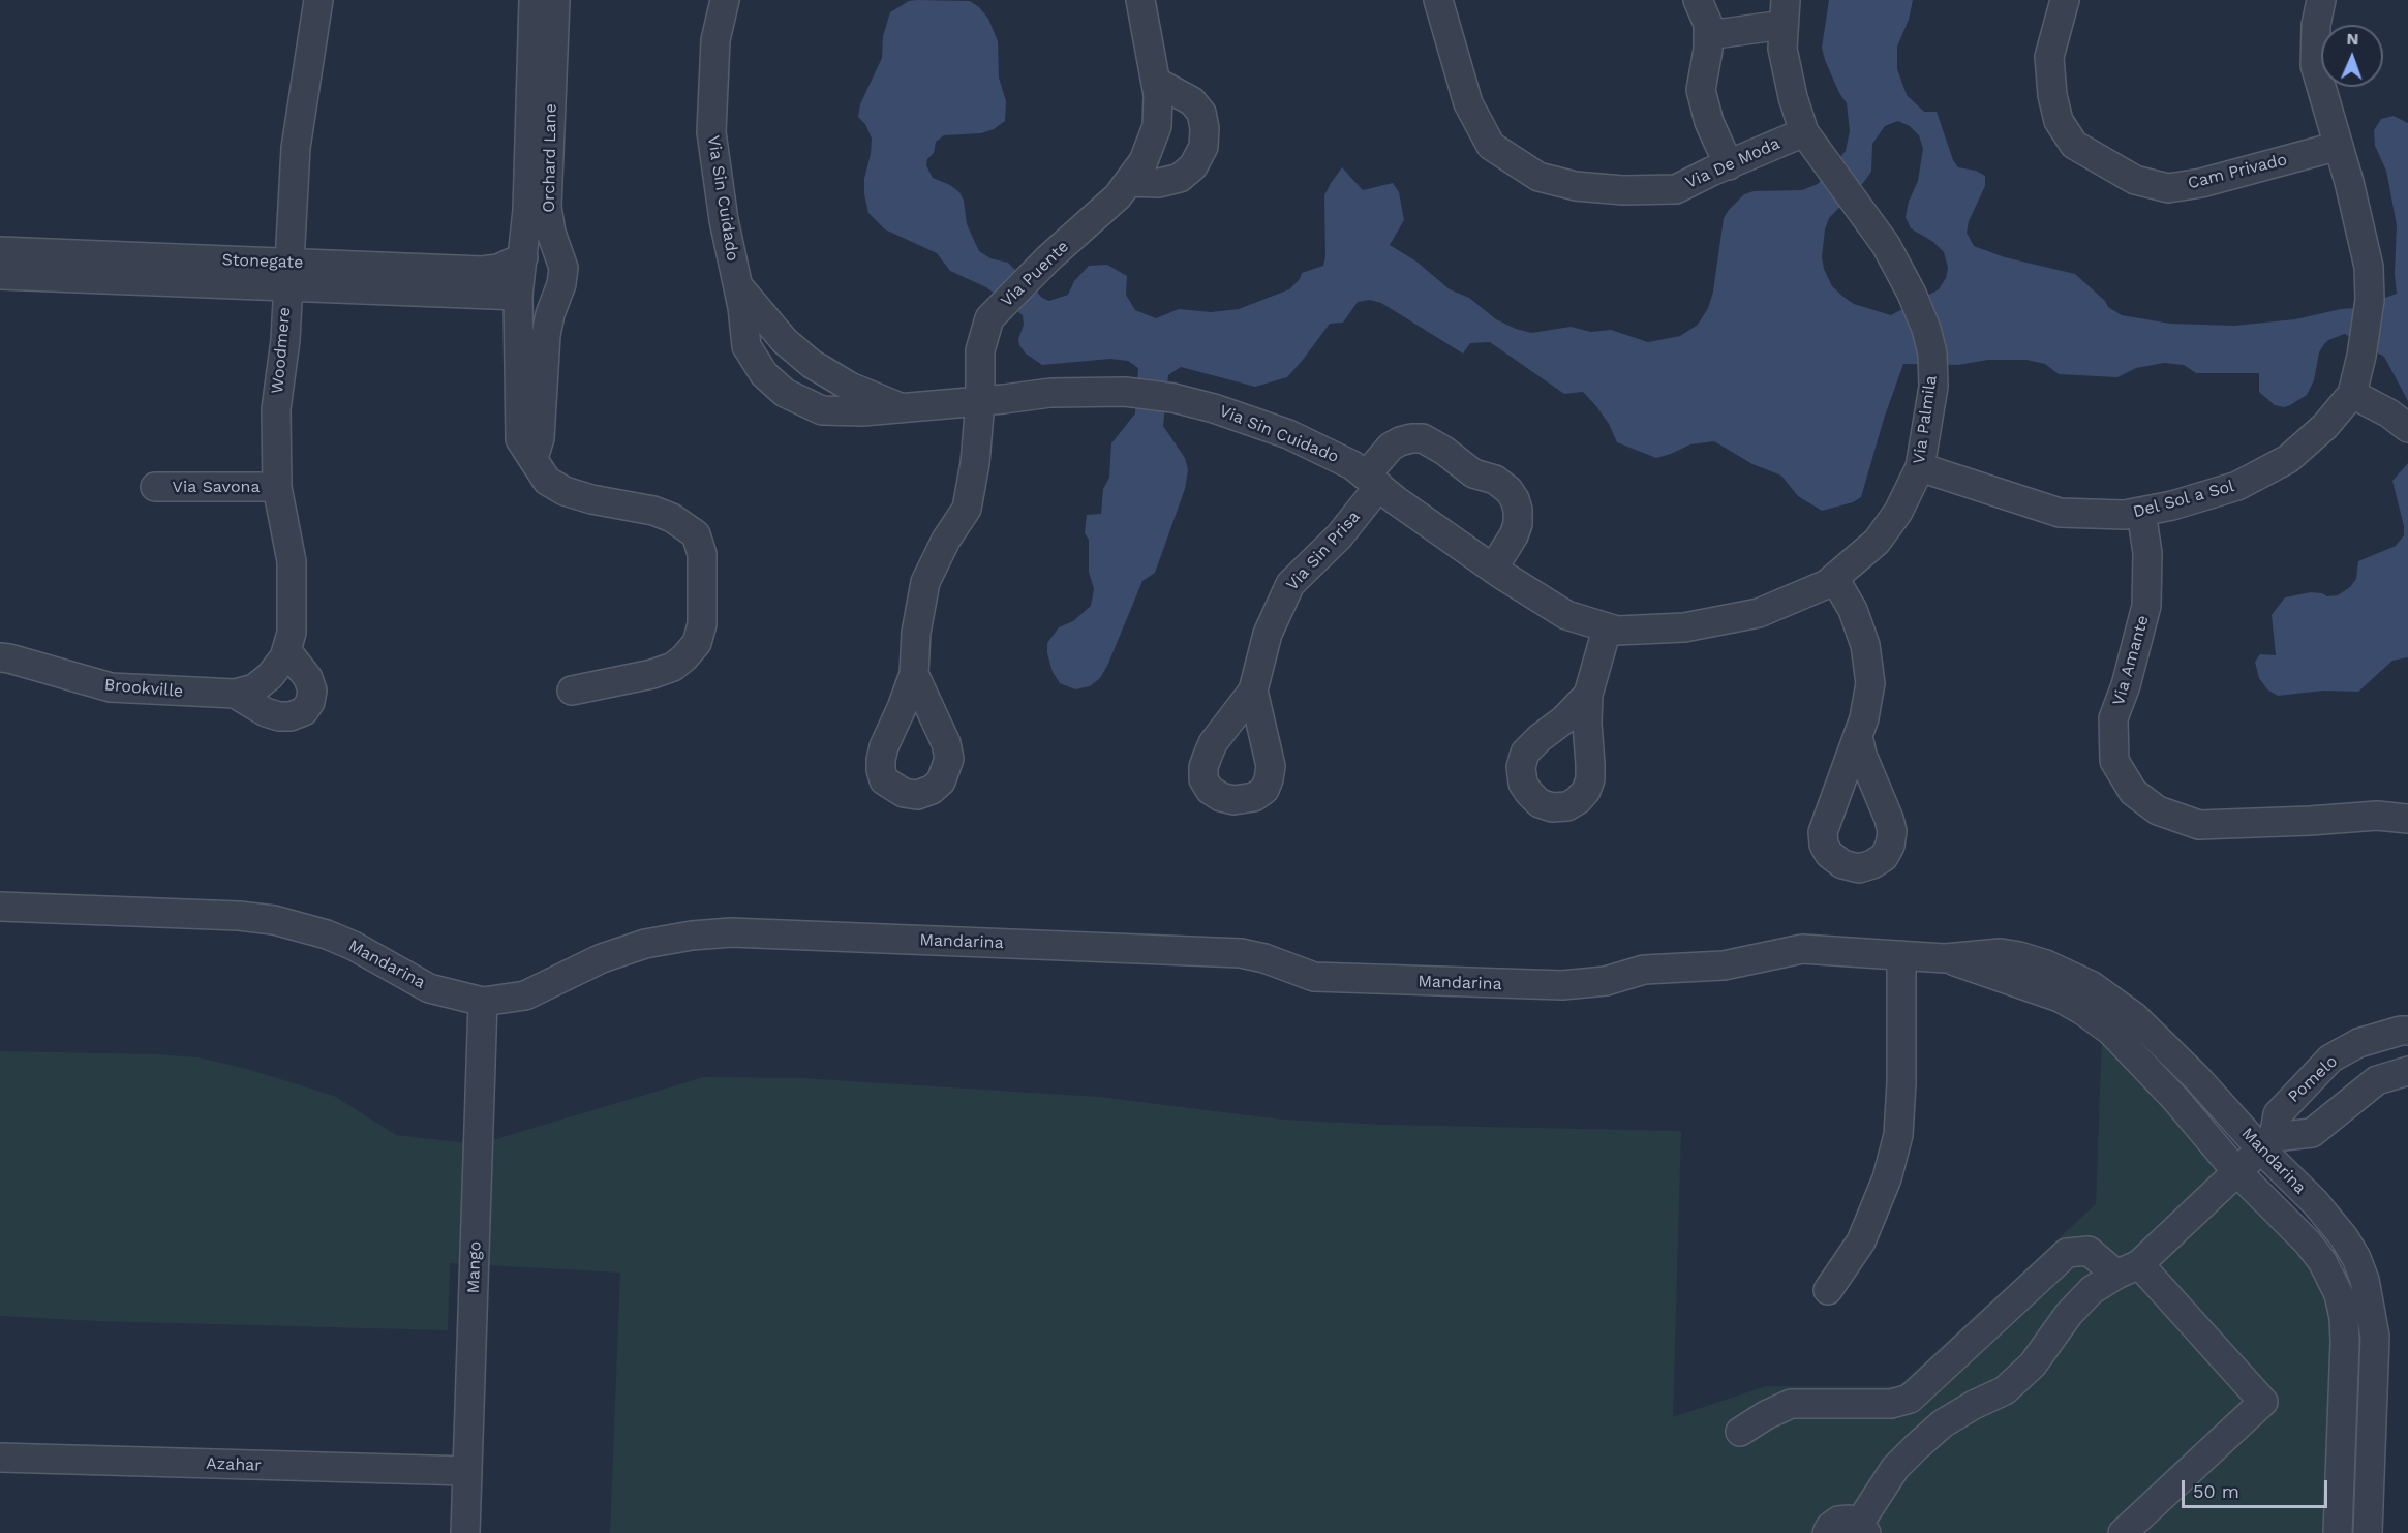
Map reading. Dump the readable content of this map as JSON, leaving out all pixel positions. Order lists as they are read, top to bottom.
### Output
{
  "streets": {
    "street": [
      "Orchard Lane",
      "Via De Moda",
      "Cam Privado",
      "Via Sin Cuidado",
      "Stonegate",
      "Via Puente",
      "Woodmere",
      "Via Palmila",
      "Via Savona",
      "Del Sol a Sol",
      "Via Sin Prisa",
      "Via Amante",
      "Brookville",
      "Mandarina",
      "Pomelo",
      "Mango",
      "Azahar"
    ]
  },
  "crossings": [
    ["Orchard Lane", "Stonegate"],
    ["Via De Moda", "Via Palmila"],
    ["Cam Privado", "Del Sol a Sol"],
    ["Via Sin Cuidado", "Via Puente"],
    ["Via Sin Cuidado", "Via Palmila"],
    ["Via Sin Cuidado", "Via Sin Prisa"],
    ["Stonegate", "Woodmere"],
    ["Woodmere", "Via Savona"],
    ["Woodmere", "Brookville"],
    ["Via Palmila", "Del Sol a Sol"],
    ["Del Sol a Sol", "Via Amante"],
    ["Mandarina", "Pomelo"],
    ["Mandarina", "Mango"],
    ["Mango", "Azahar"]
  ],
  "scale_bar": "50 m",
  "north": "top"
}
